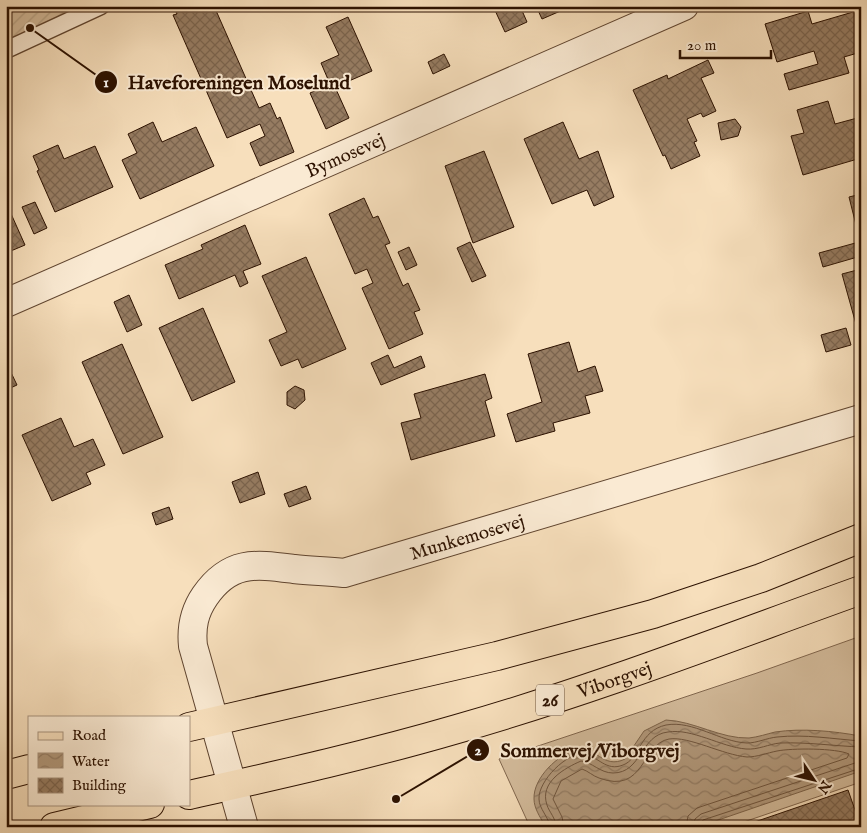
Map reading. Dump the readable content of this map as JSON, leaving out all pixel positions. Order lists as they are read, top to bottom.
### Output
{
  "streets": {
    "main road": ["Viborgvej", "26"],
    "street": ["Bymosevej", "Munkemosevej"]
  },
  "crossings": [
    ["Munkemosevej", "Viborgvej"]
  ],
  "places": ["Haveforeningen Moselund", "Sommervej/Viborgvej"],
  "legend": ["Road", "Water", "Building"],
  "scale_bar": "20 m",
  "north": "bottom right"
}
